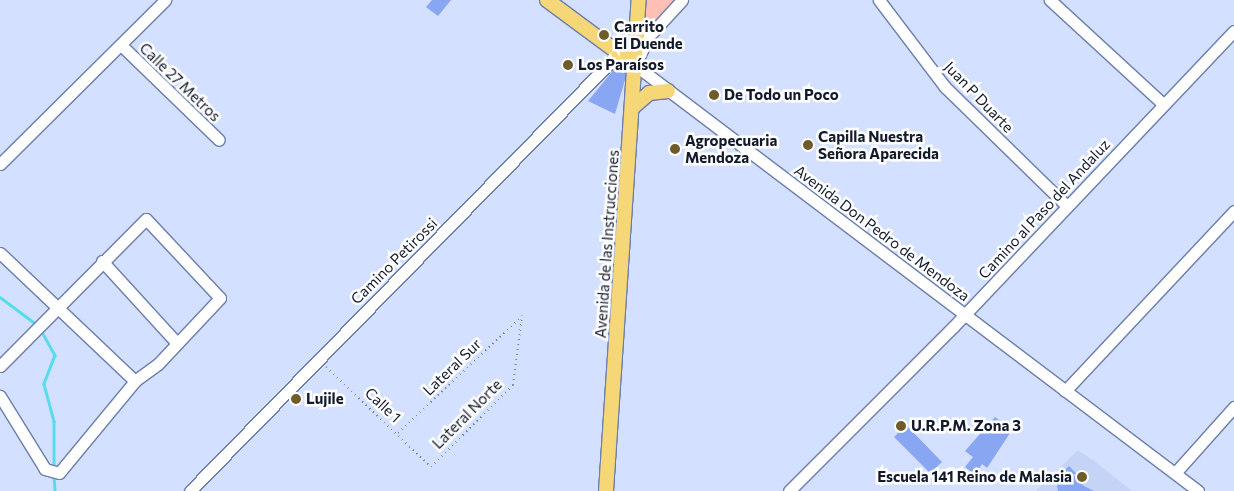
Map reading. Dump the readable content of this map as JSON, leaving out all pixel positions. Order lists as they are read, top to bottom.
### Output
{
  "streets": {
    "main road": ["Avenida Don Pedro de Mendoza", "Avenida de las Instrucciones"],
    "street": [
      "Calle 27 Metros",
      "Juan P Duarte",
      "Camino al Paso del Andaluz",
      "Camino Petirossi"
    ],
    "path": ["Lateral Sur", "Calle 1", "Lateral Norte"]
  },
  "crossings": [
    ["Juan P Duarte", "Camino al Paso del Andaluz"],
    ["Camino al Paso del Andaluz", "Avenida Don Pedro de Mendoza"],
    ["Avenida Don Pedro de Mendoza", "Avenida de las Instrucciones"],
    ["Avenida Don Pedro de Mendoza", "Camino Petirossi"],
    ["Camino Petirossi", "Calle 1"],
    ["Lateral Sur", "Calle 1"],
    ["Lateral Sur", "Lateral Norte"],
    ["Calle 1", "Lateral Norte"]
  ],
  "places": [
    "Carrito El Duende",
    "Los Paraísos",
    "De Todo un Poco",
    "Capilla Nuestra Señora Aparecida",
    "Agropecuaria Mendoza",
    "Lujile",
    "U.R.P.M. Zona 3",
    "Escuela 141 Reino de Malasia"
  ]
}
